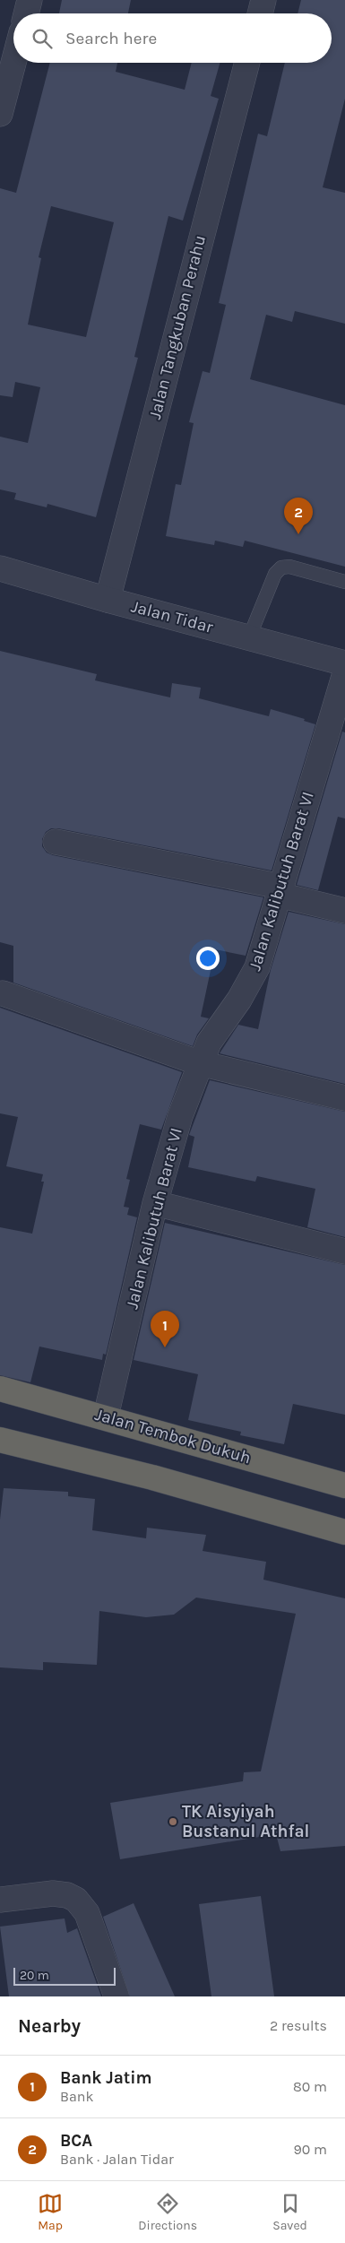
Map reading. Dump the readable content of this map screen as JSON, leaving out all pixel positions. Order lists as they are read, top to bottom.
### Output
{
  "streets": {
    "highway": ["Jalan Tembok Dukuh"],
    "street": ["Jalan Tangkuban Perahu", "Jalan Tidar", "Jalan Kalibutuh Barat VI"]
  },
  "crossings": [
    ["Jalan Tangkuban Perahu", "Jalan Tidar"],
    ["Jalan Kalibutuh Barat VI", "Jalan Tembok Dukuh"]
  ],
  "places": ["TK Aisyiyah Bustanul Athfal"],
  "scale_bar": "20 m",
  "page": {
    "search": "Search here",
    "pins": ["2", "1"],
    "scale": "20 m",
    "heading": ["Nearby", "2 results"],
    "list": [
      {
        "mark": "1",
        "name": "Bank Jatim",
        "note": "Bank",
        "value": "80 m"
      },
      {
        "mark": "2",
        "name": "BCA",
        "note": "Bank · Jalan Tidar",
        "value": "90 m"
      }
    ],
    "nav": ["Map", "Directions", "Saved"]
  }
}
